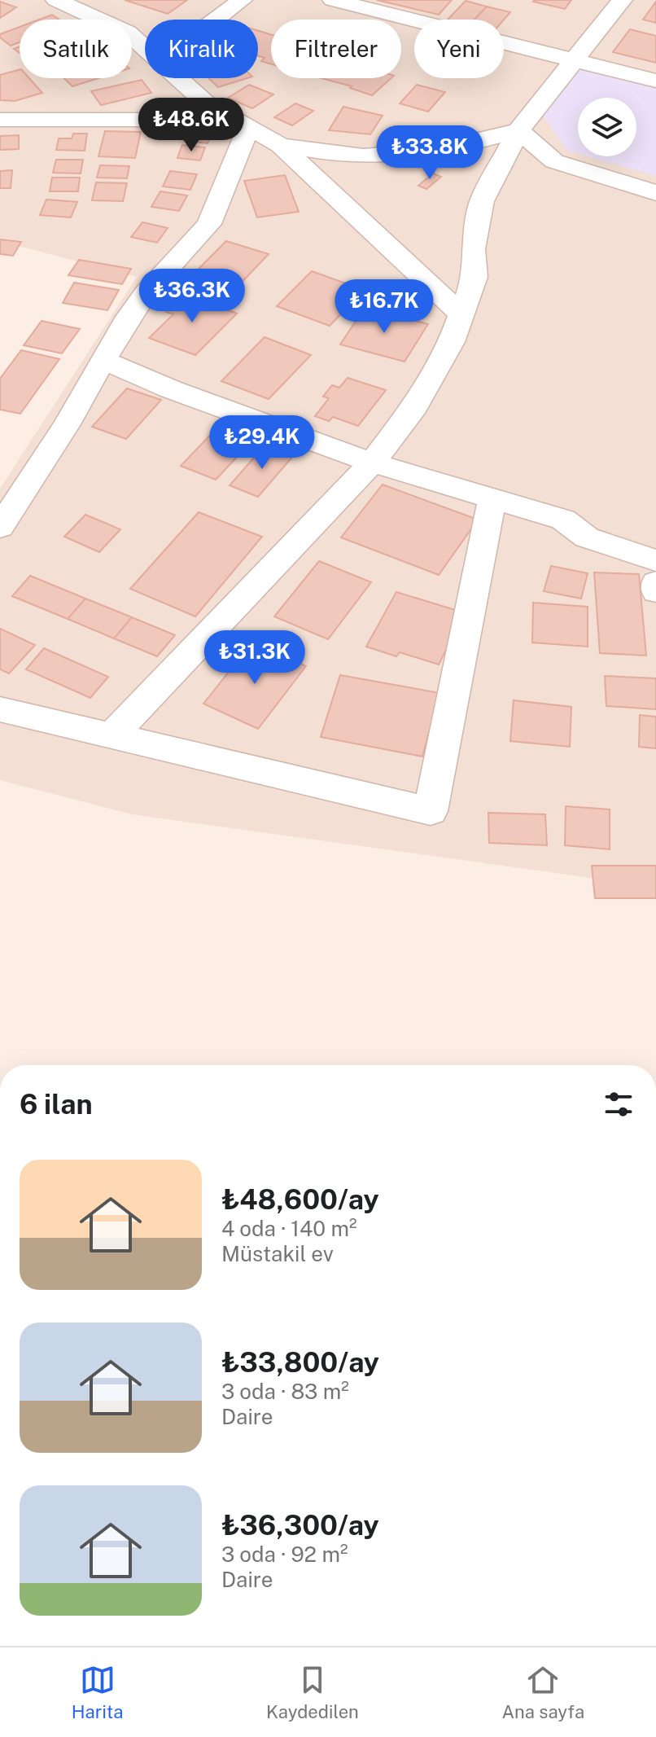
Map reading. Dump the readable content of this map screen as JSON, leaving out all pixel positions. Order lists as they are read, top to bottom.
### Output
{
  "page": {
    "chip": [
      "Satılık",
      "Kiralık",
      "Filtreler",
      "Yeni"
    ],
    "price": [
      "₺48.6K",
      "₺33.8K",
      "₺36.3K",
      "₺16.7K",
      "₺29.4K",
      "₺31.3K"
    ],
    "heading": "6 ilan",
    "list": [
      {
        "name": "₺48,600/ay",
        "note": "4 oda · 140 m² · Müstakil ev"
      },
      {
        "name": "₺33,800/ay",
        "note": "3 oda · 83 m² · Daire"
      },
      {
        "name": "₺36,300/ay",
        "note": "3 oda · 92 m² · Daire"
      }
    ],
    "tabs": ["Harita", "Kaydedilen", "Ana sayfa"]
  }
}
